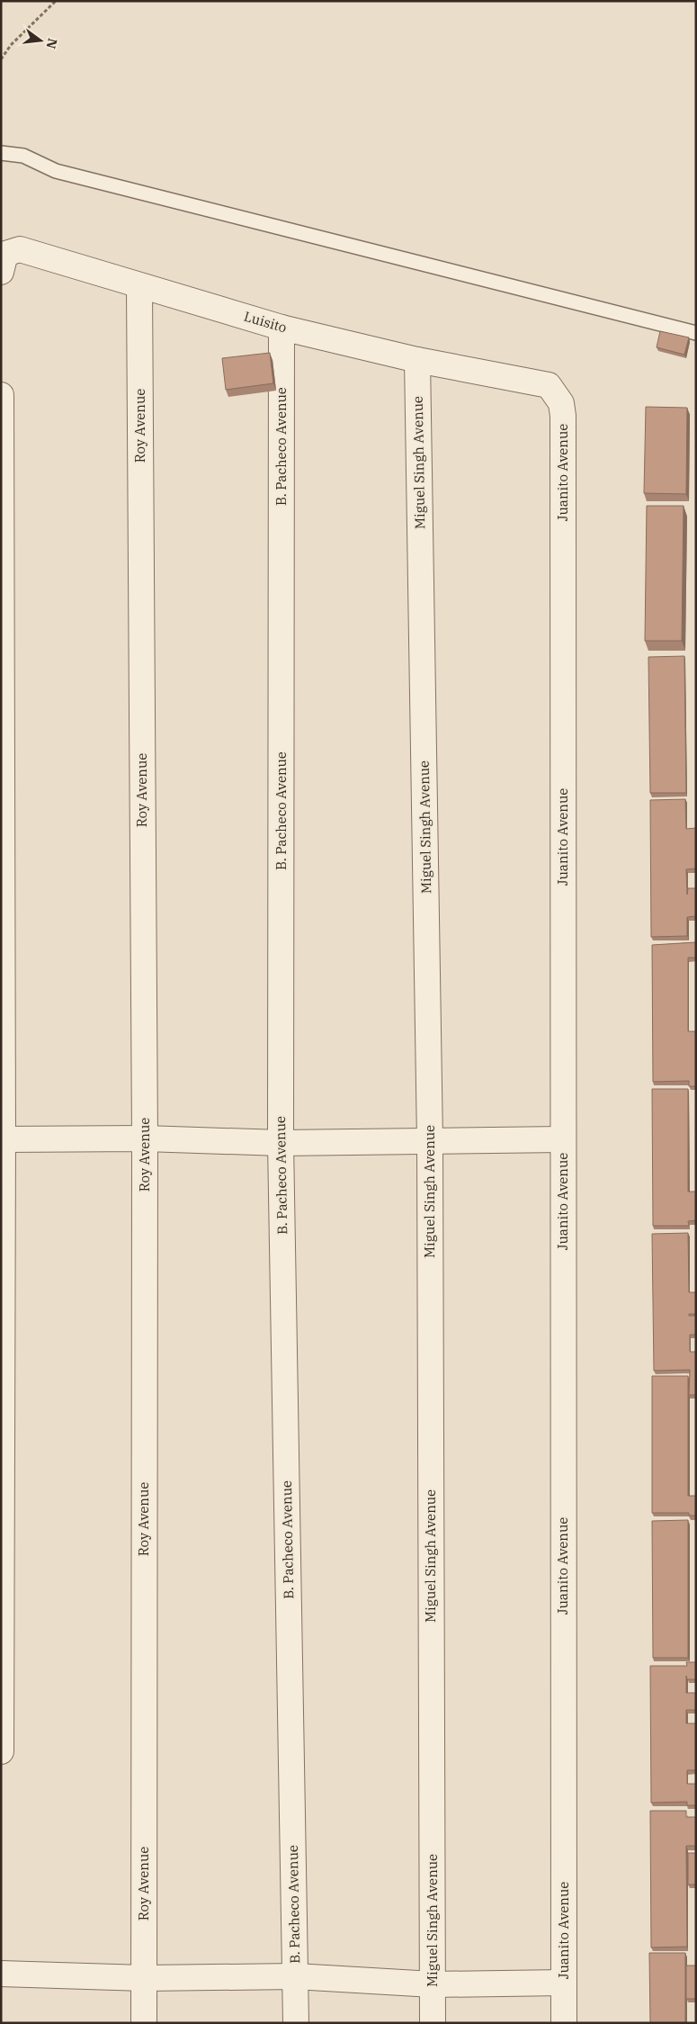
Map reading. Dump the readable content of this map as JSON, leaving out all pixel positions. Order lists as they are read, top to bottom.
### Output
{
  "streets": {
    "street": [
      "Luisito",
      "Roy Avenue",
      "B. Pacheco Avenue",
      "Miguel Singh Avenue",
      "Juanito Avenue"
    ]
  },
  "crossings": [
    ["Luisito", "Roy Avenue"],
    ["Luisito", "B. Pacheco Avenue"],
    ["Luisito", "Miguel Singh Avenue"],
    ["Luisito", "Juanito Avenue"]
  ],
  "north": "right"
}
